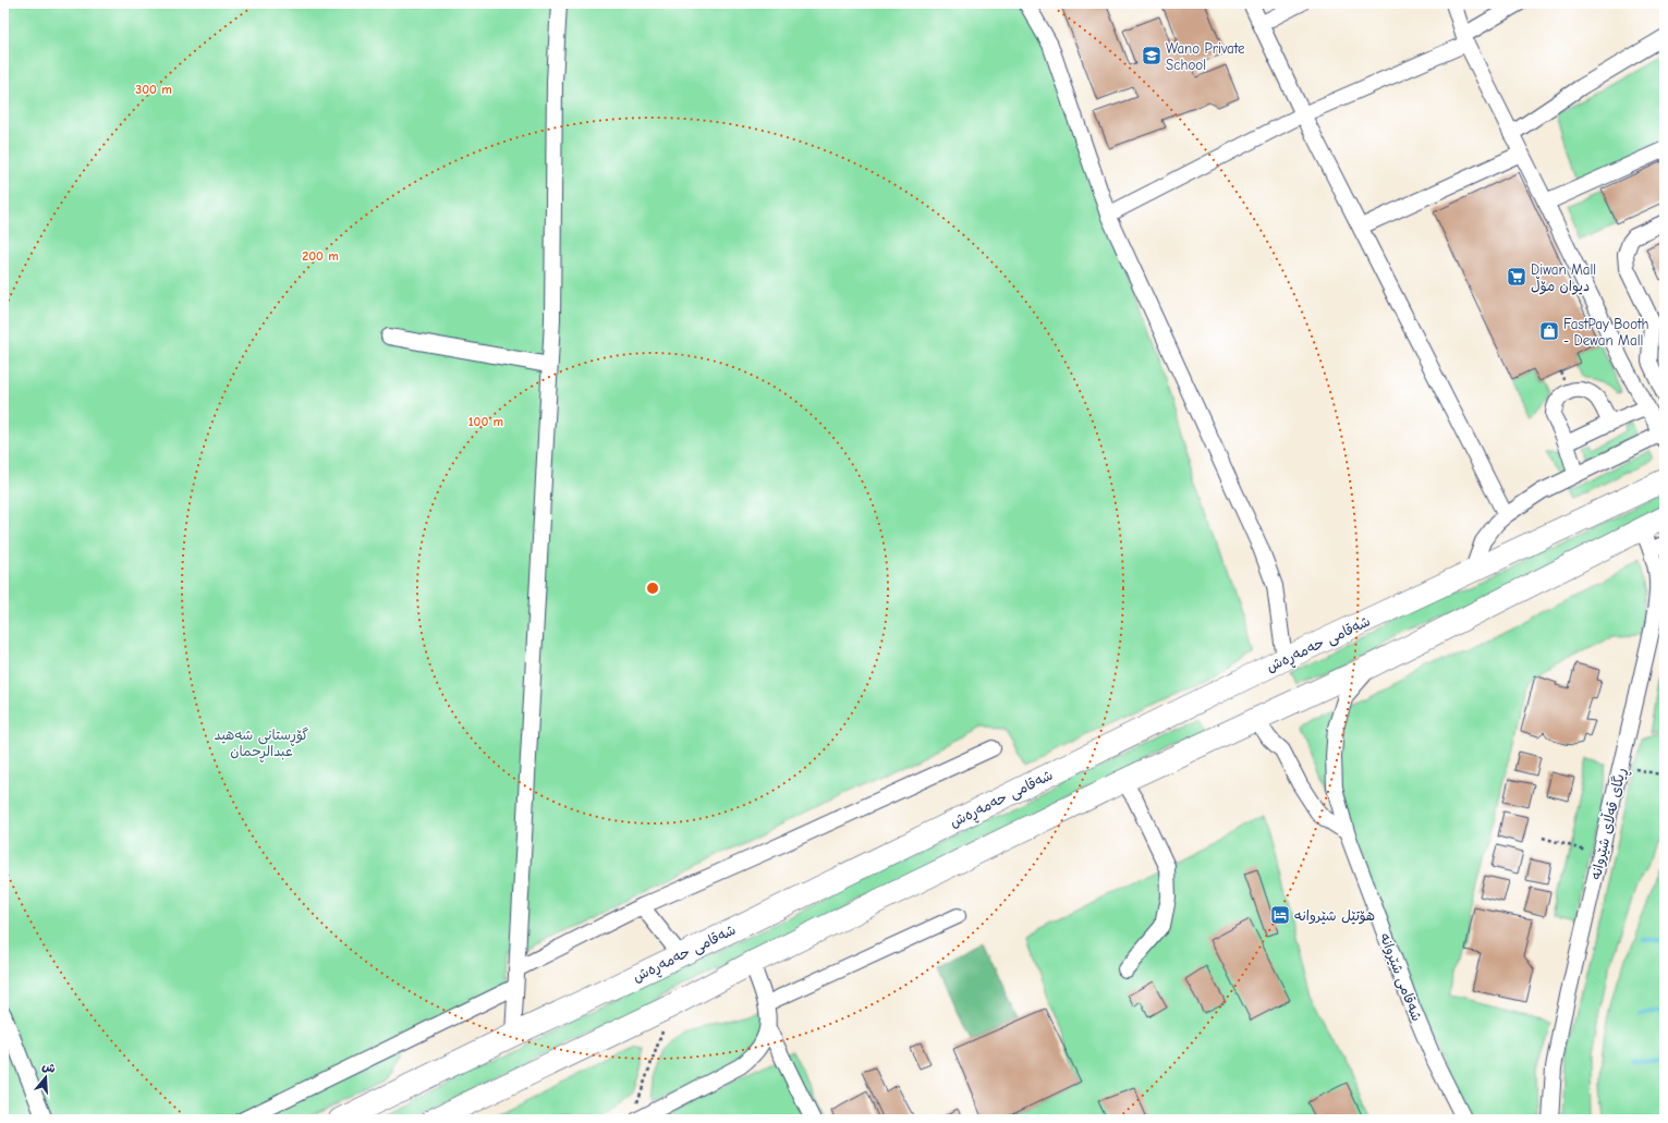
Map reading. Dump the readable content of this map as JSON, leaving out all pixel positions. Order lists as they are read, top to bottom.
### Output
{
  "streets": {
    "highway": ["شەقامی حەمەڕەش"],
    "street": ["ڕیگای قەڵای شێروانە", "شەقامی شێروانە"]
  },
  "parks": ["گۆڕستانی شەهید عبدالڕحمان"],
  "places": {
    "school or university": ["Wano Private School"],
    "supermarket": ["Diwan Mall دیوان مۆڵ"],
    "shop": ["FastPay Booth - Dewan Mall"],
    "hotel": ["هۆتێل شێروانە"]
  },
  "north": "top",
  "rings": ["300 m", "200 m", "100 m"]
}
